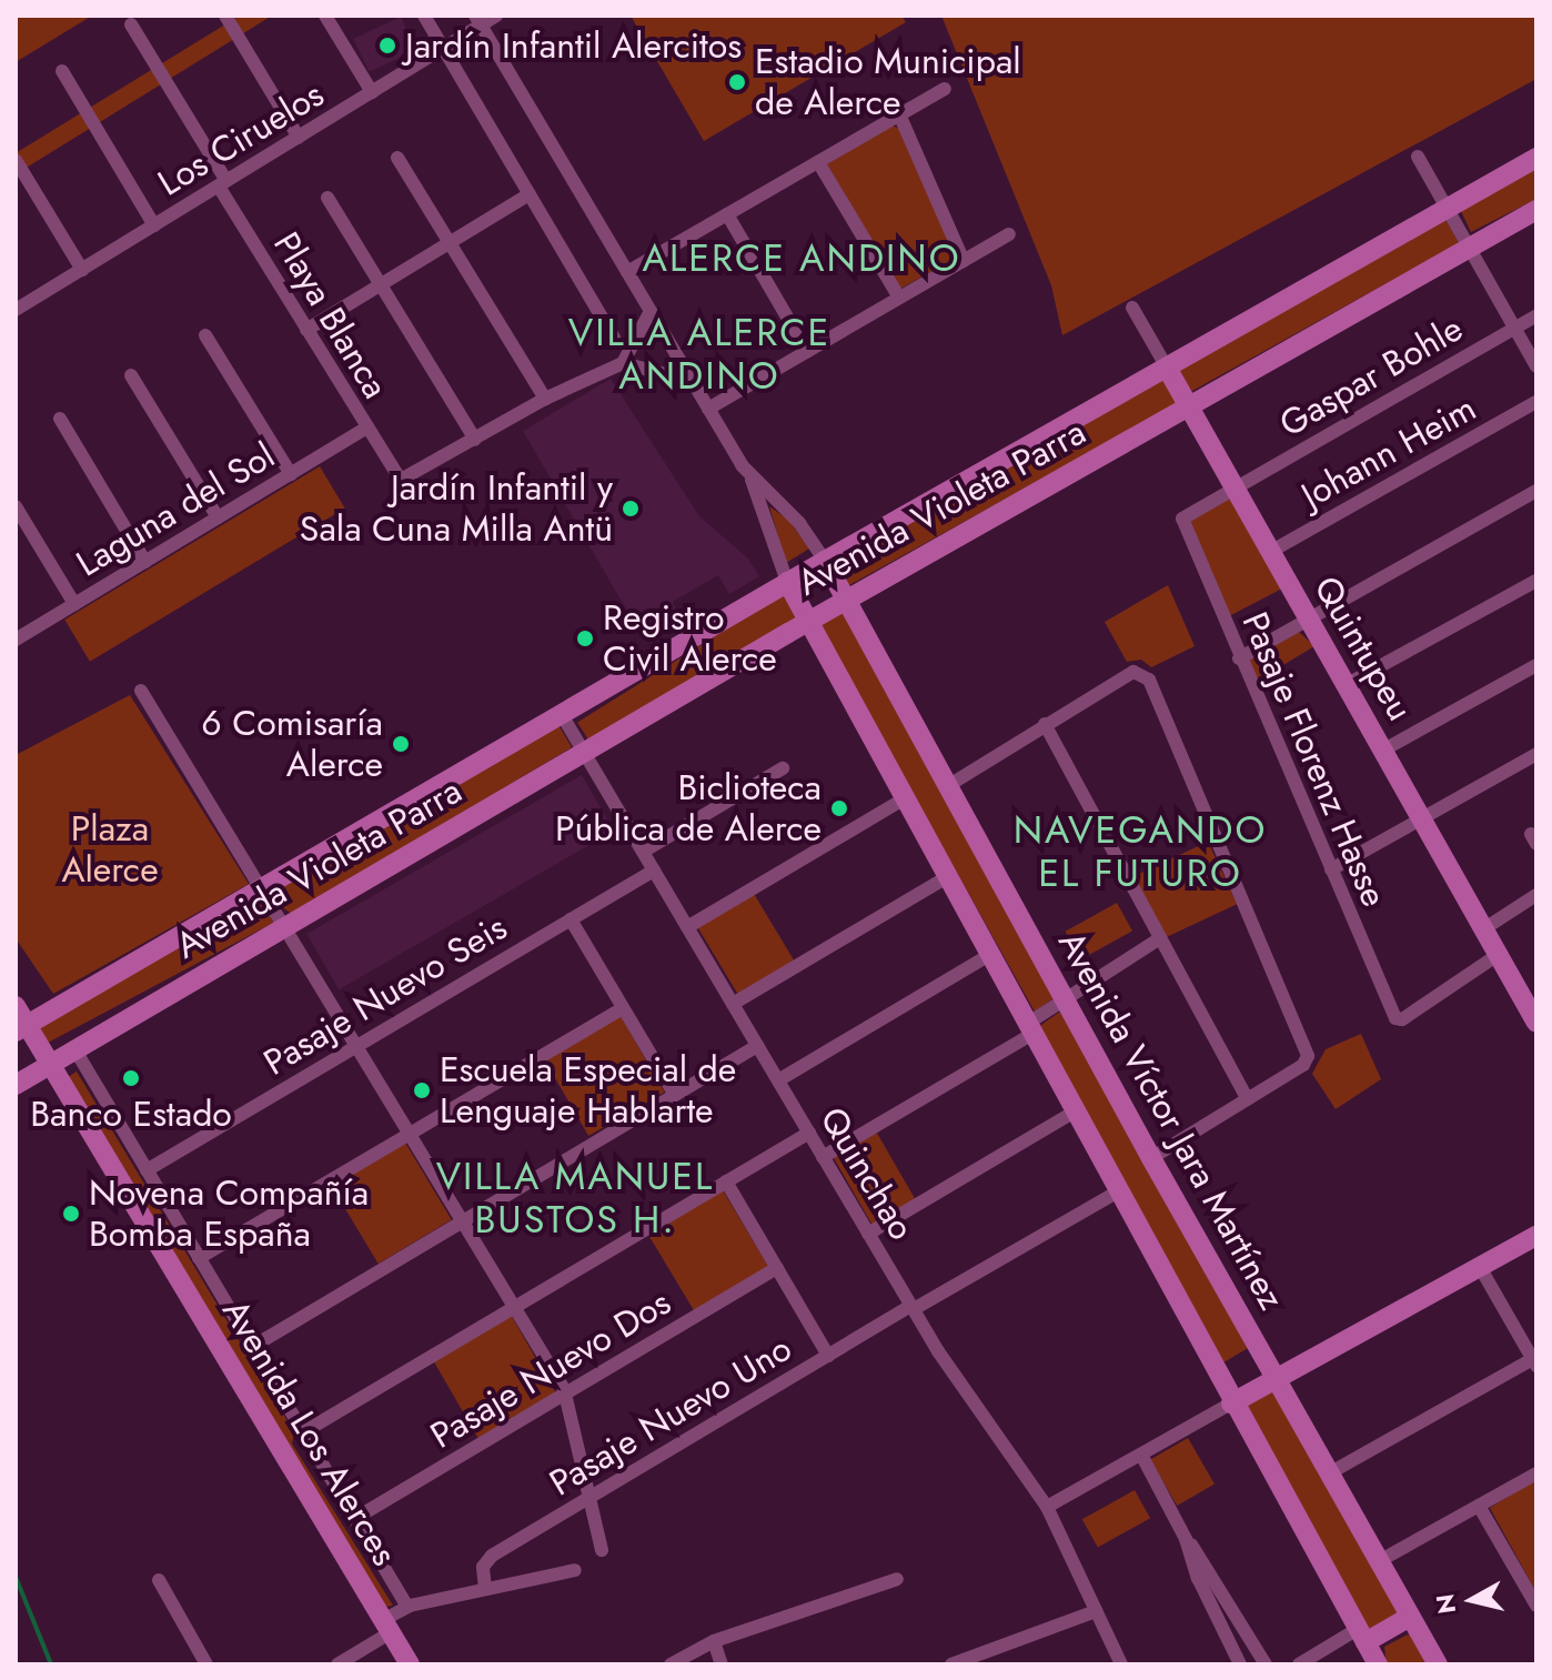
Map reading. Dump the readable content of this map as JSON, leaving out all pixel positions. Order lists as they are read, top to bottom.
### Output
{
  "streets": {
    "main road": [
      "Avenida Violeta Parra",
      "Quintupeu",
      "Avenida Víctor Jara Martínez",
      "Avenida Los Alerces"
    ],
    "street": [
      "Los Ciruelos",
      "Playa Blanca",
      "Gaspar Bohle",
      "Johann Heim",
      "Laguna del Sol",
      "Pasaje Florenz Hasse",
      "Pasaje Nuevo Seis",
      "Quinchao",
      "Pasaje Nuevo Dos",
      "Pasaje Nuevo Uno"
    ]
  },
  "crossings": [
    ["Los Ciruelos", "Playa Blanca"],
    ["Playa Blanca", "Laguna del Sol"],
    ["Gaspar Bohle", "Quintupeu"],
    ["Gaspar Bohle", "Pasaje Florenz Hasse"],
    ["Johann Heim", "Quintupeu"],
    ["Avenida Violeta Parra", "Quintupeu"],
    ["Avenida Violeta Parra", "Avenida Víctor Jara Martínez"],
    ["Avenida Violeta Parra", "Quinchao"],
    ["Avenida Violeta Parra", "Avenida Los Alerces"],
    ["Quintupeu", "Pasaje Florenz Hasse"],
    ["Pasaje Nuevo Seis", "Quinchao"],
    ["Quinchao", "Pasaje Nuevo Uno"]
  ],
  "districts": [
    "ALERCE ANDINO",
    "VILLA ALERCE ANDINO",
    "NAVEGANDO EL FUTURO",
    "VILLA MANUEL BUSTOS H."
  ],
  "parks": ["Plaza Alerce"],
  "places": [
    "Jardín Infantil Alercitos",
    "Estadio Municipal de Alerce",
    "Jardín Infantil y Sala Cuna Milla Antü",
    "Registro Civil Alerce",
    "6 Comisaría Alerce",
    "Biclioteca Pública de Alerce",
    "Banco Estado",
    "Escuela Especial de Lenguaje Hablarte",
    "Novena Compañía Bomba España"
  ],
  "north": "left"
}
